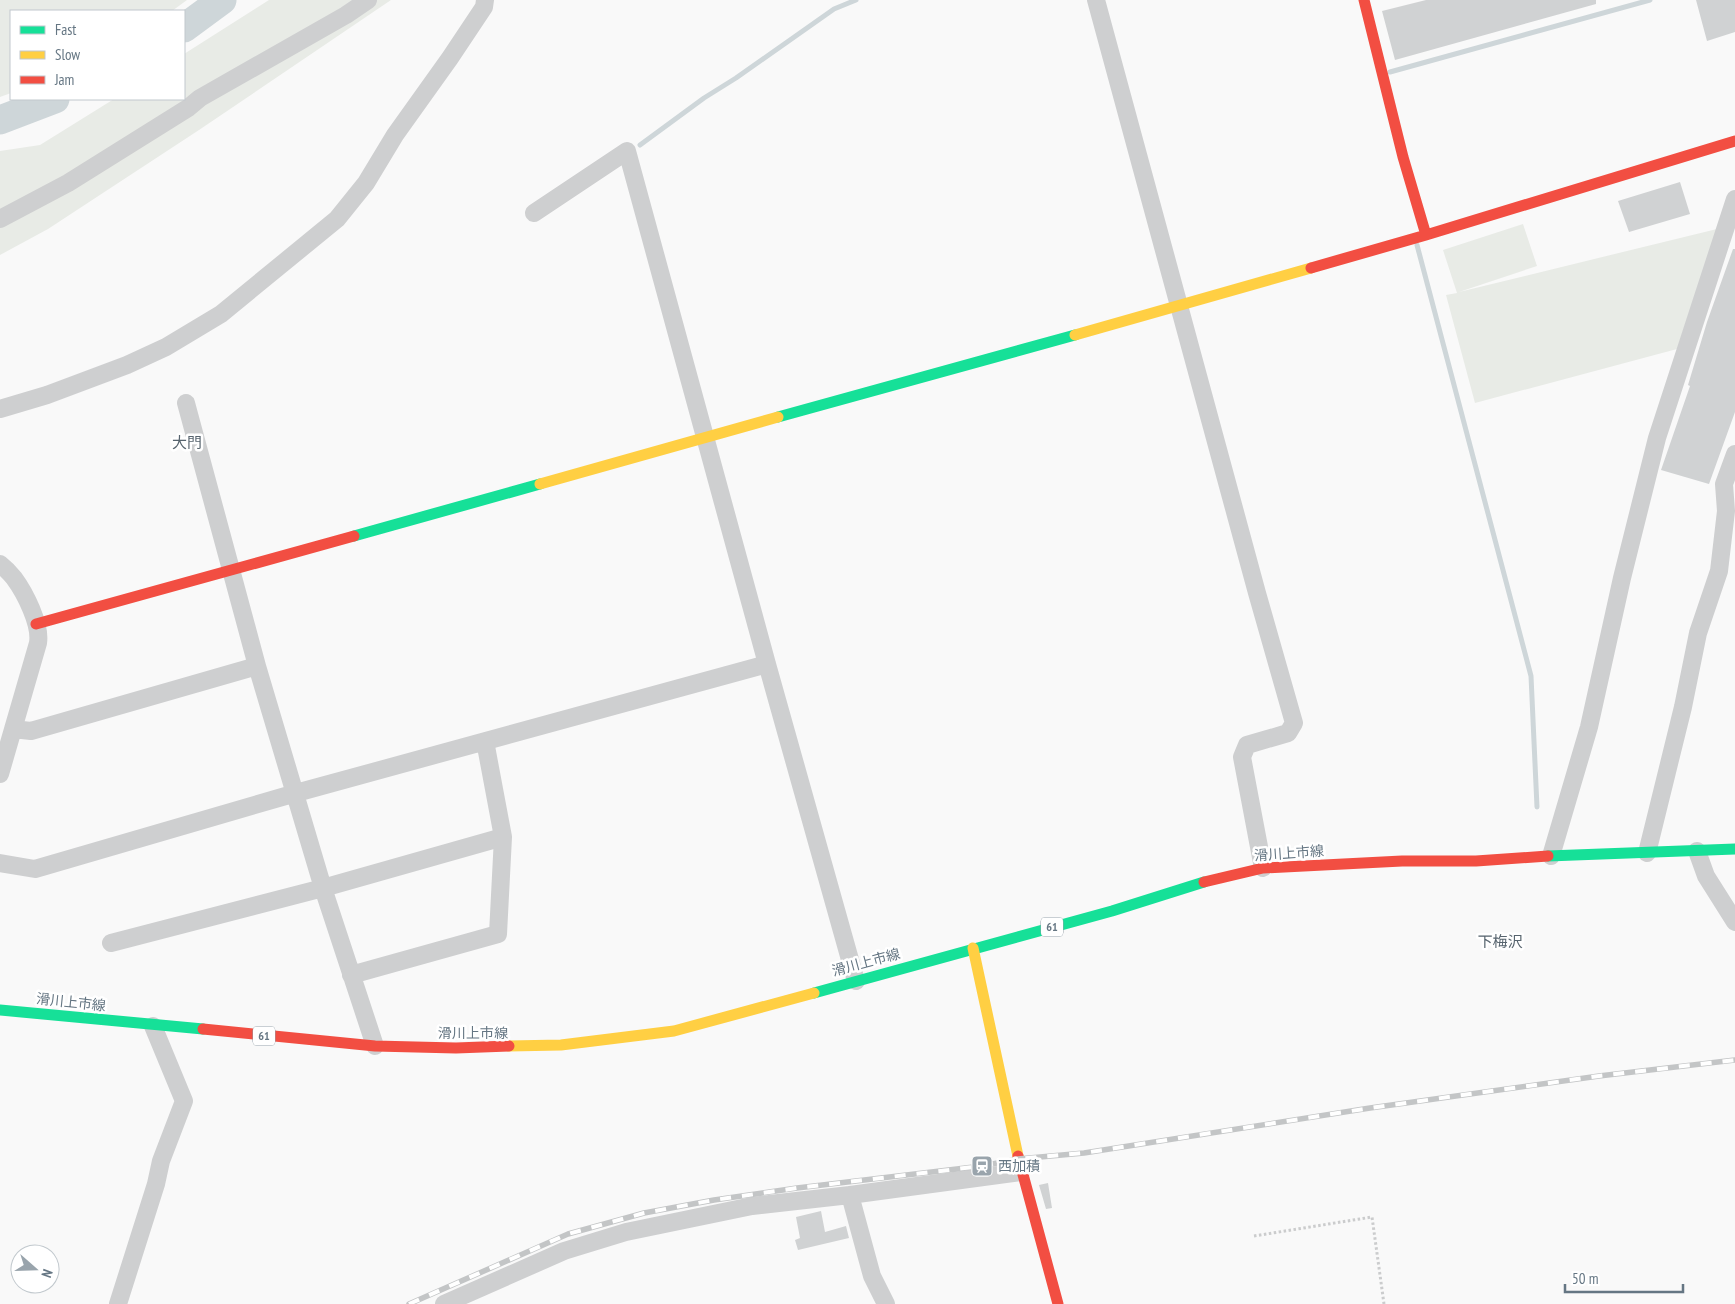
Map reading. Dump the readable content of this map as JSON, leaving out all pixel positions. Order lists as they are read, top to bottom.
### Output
{
  "streets": {
    "street": ["滑川上市線", "61"]
  },
  "districts": ["大門", "下梅沢"],
  "places": {
    "station": ["西加積"]
  },
  "legend": ["Fast", "Slow", "Jam"],
  "scale_bar": "50 m",
  "north": "right"
}
